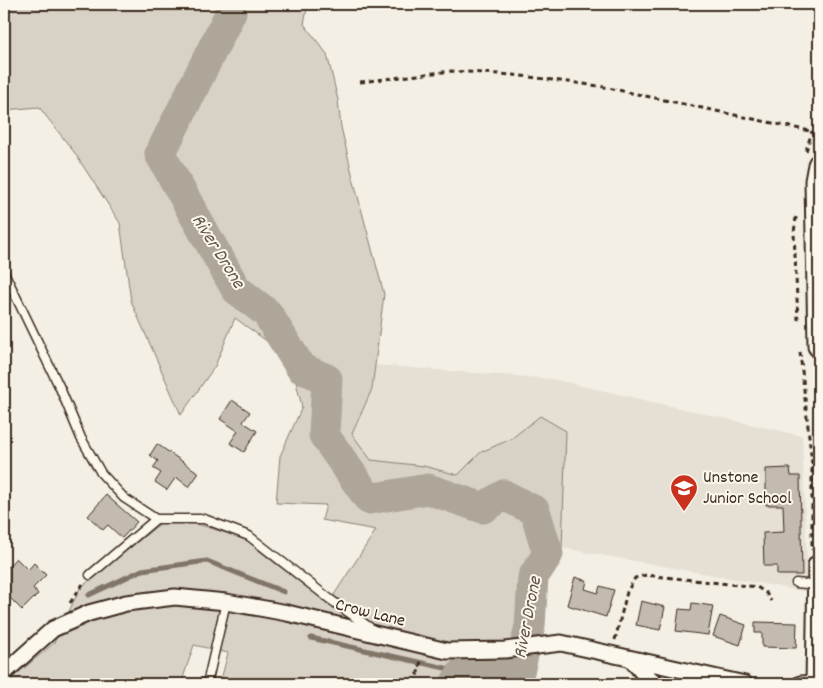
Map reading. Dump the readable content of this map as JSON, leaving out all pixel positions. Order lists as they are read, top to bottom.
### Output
{
  "streets": {
    "street": ["Crow Lane"]
  },
  "water": ["River Drone"],
  "places": {
    "school or university": ["Unstone Junior School"]
  }
}
